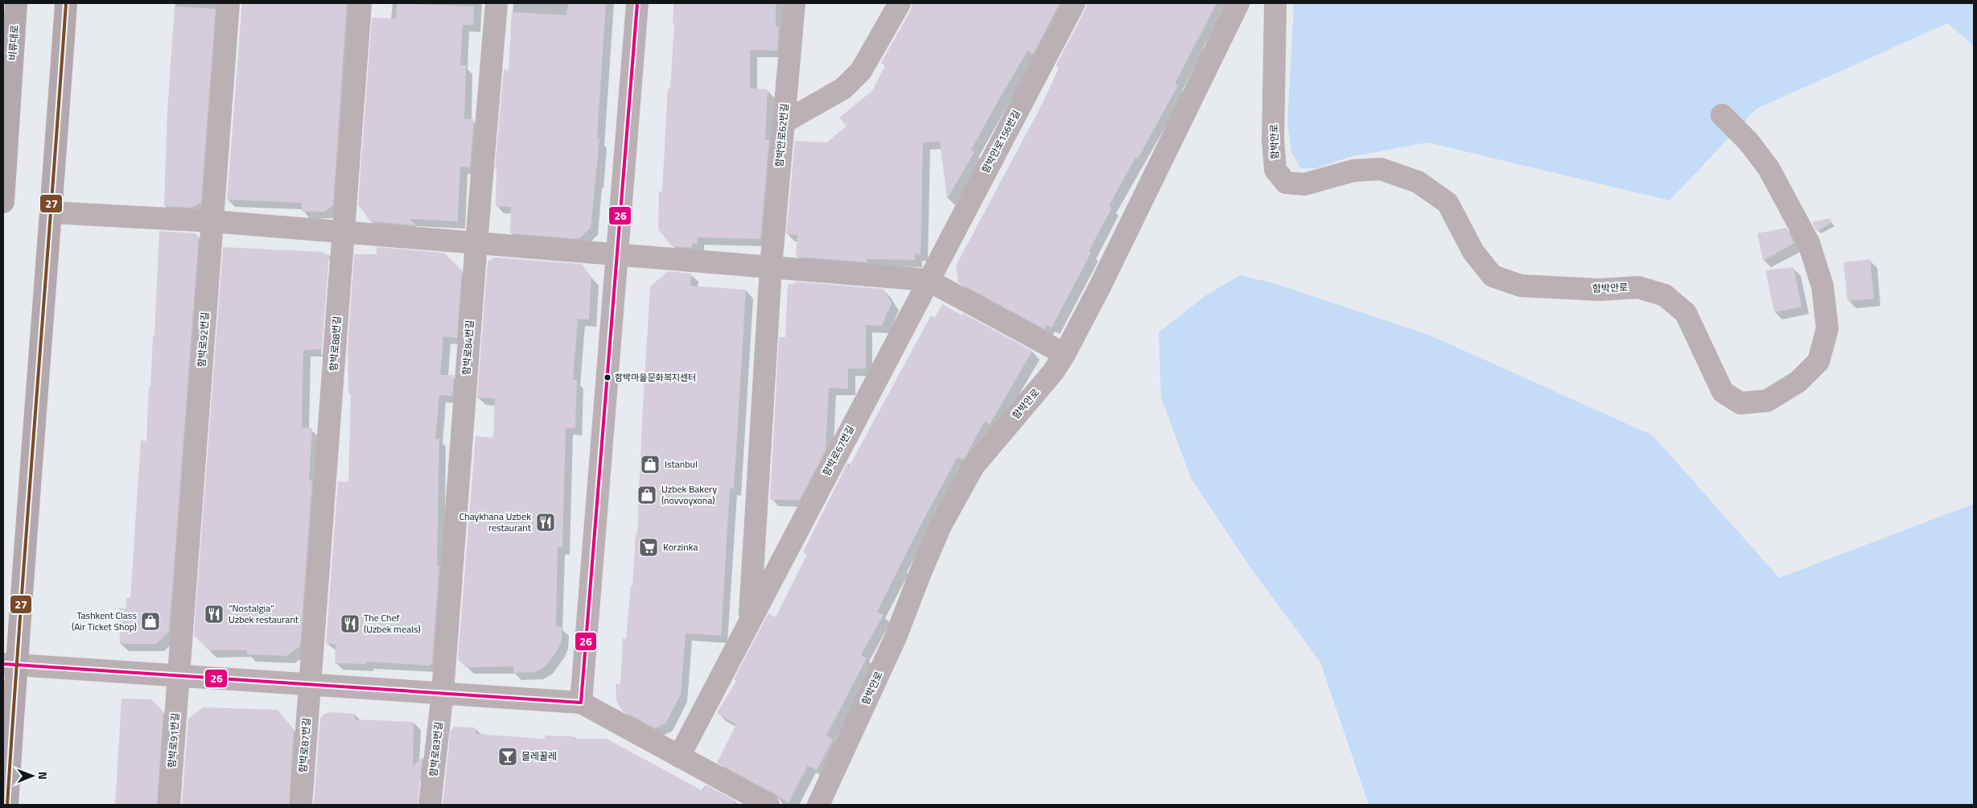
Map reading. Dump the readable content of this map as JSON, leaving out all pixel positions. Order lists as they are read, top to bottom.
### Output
{
  "streets": {
    "main road": ["비류대로"],
    "street": [
      "함박안로62번길",
      "함박안로156번길",
      "함박안로",
      "함박로92번길",
      "함박로88번길",
      "함박로84번길",
      "함박로67번길",
      "함박로91번길",
      "함박로87번길",
      "함박로83번길"
    ]
  },
  "crossings": [
    ["함박안로62번길", "함박로67번길"],
    ["함박안로156번길", "함박로67번길"],
    ["함박로92번길", "함박로91번길"],
    ["함박로88번길", "함박로87번길"],
    ["함박로84번길", "함박로83번길"]
  ],
  "places": {
    "other": ["함박마을문화복지센터"],
    "shop": ["Istanbul", "Uzbek Bakery (novvoyxona)", "Tashkent Class (Air Ticket Shop)"],
    "restaurant": ["Chaykhana Uzbek restaurant", "“Nostalgia” Uzbek restaurant", "The Chef (Uzbek meals)"],
    "supermarket": ["Korzinka"],
    "bar": ["몰레꿀레"]
  },
  "lines": ["transit line 26", "transit line 27"],
  "north": "right"
}
